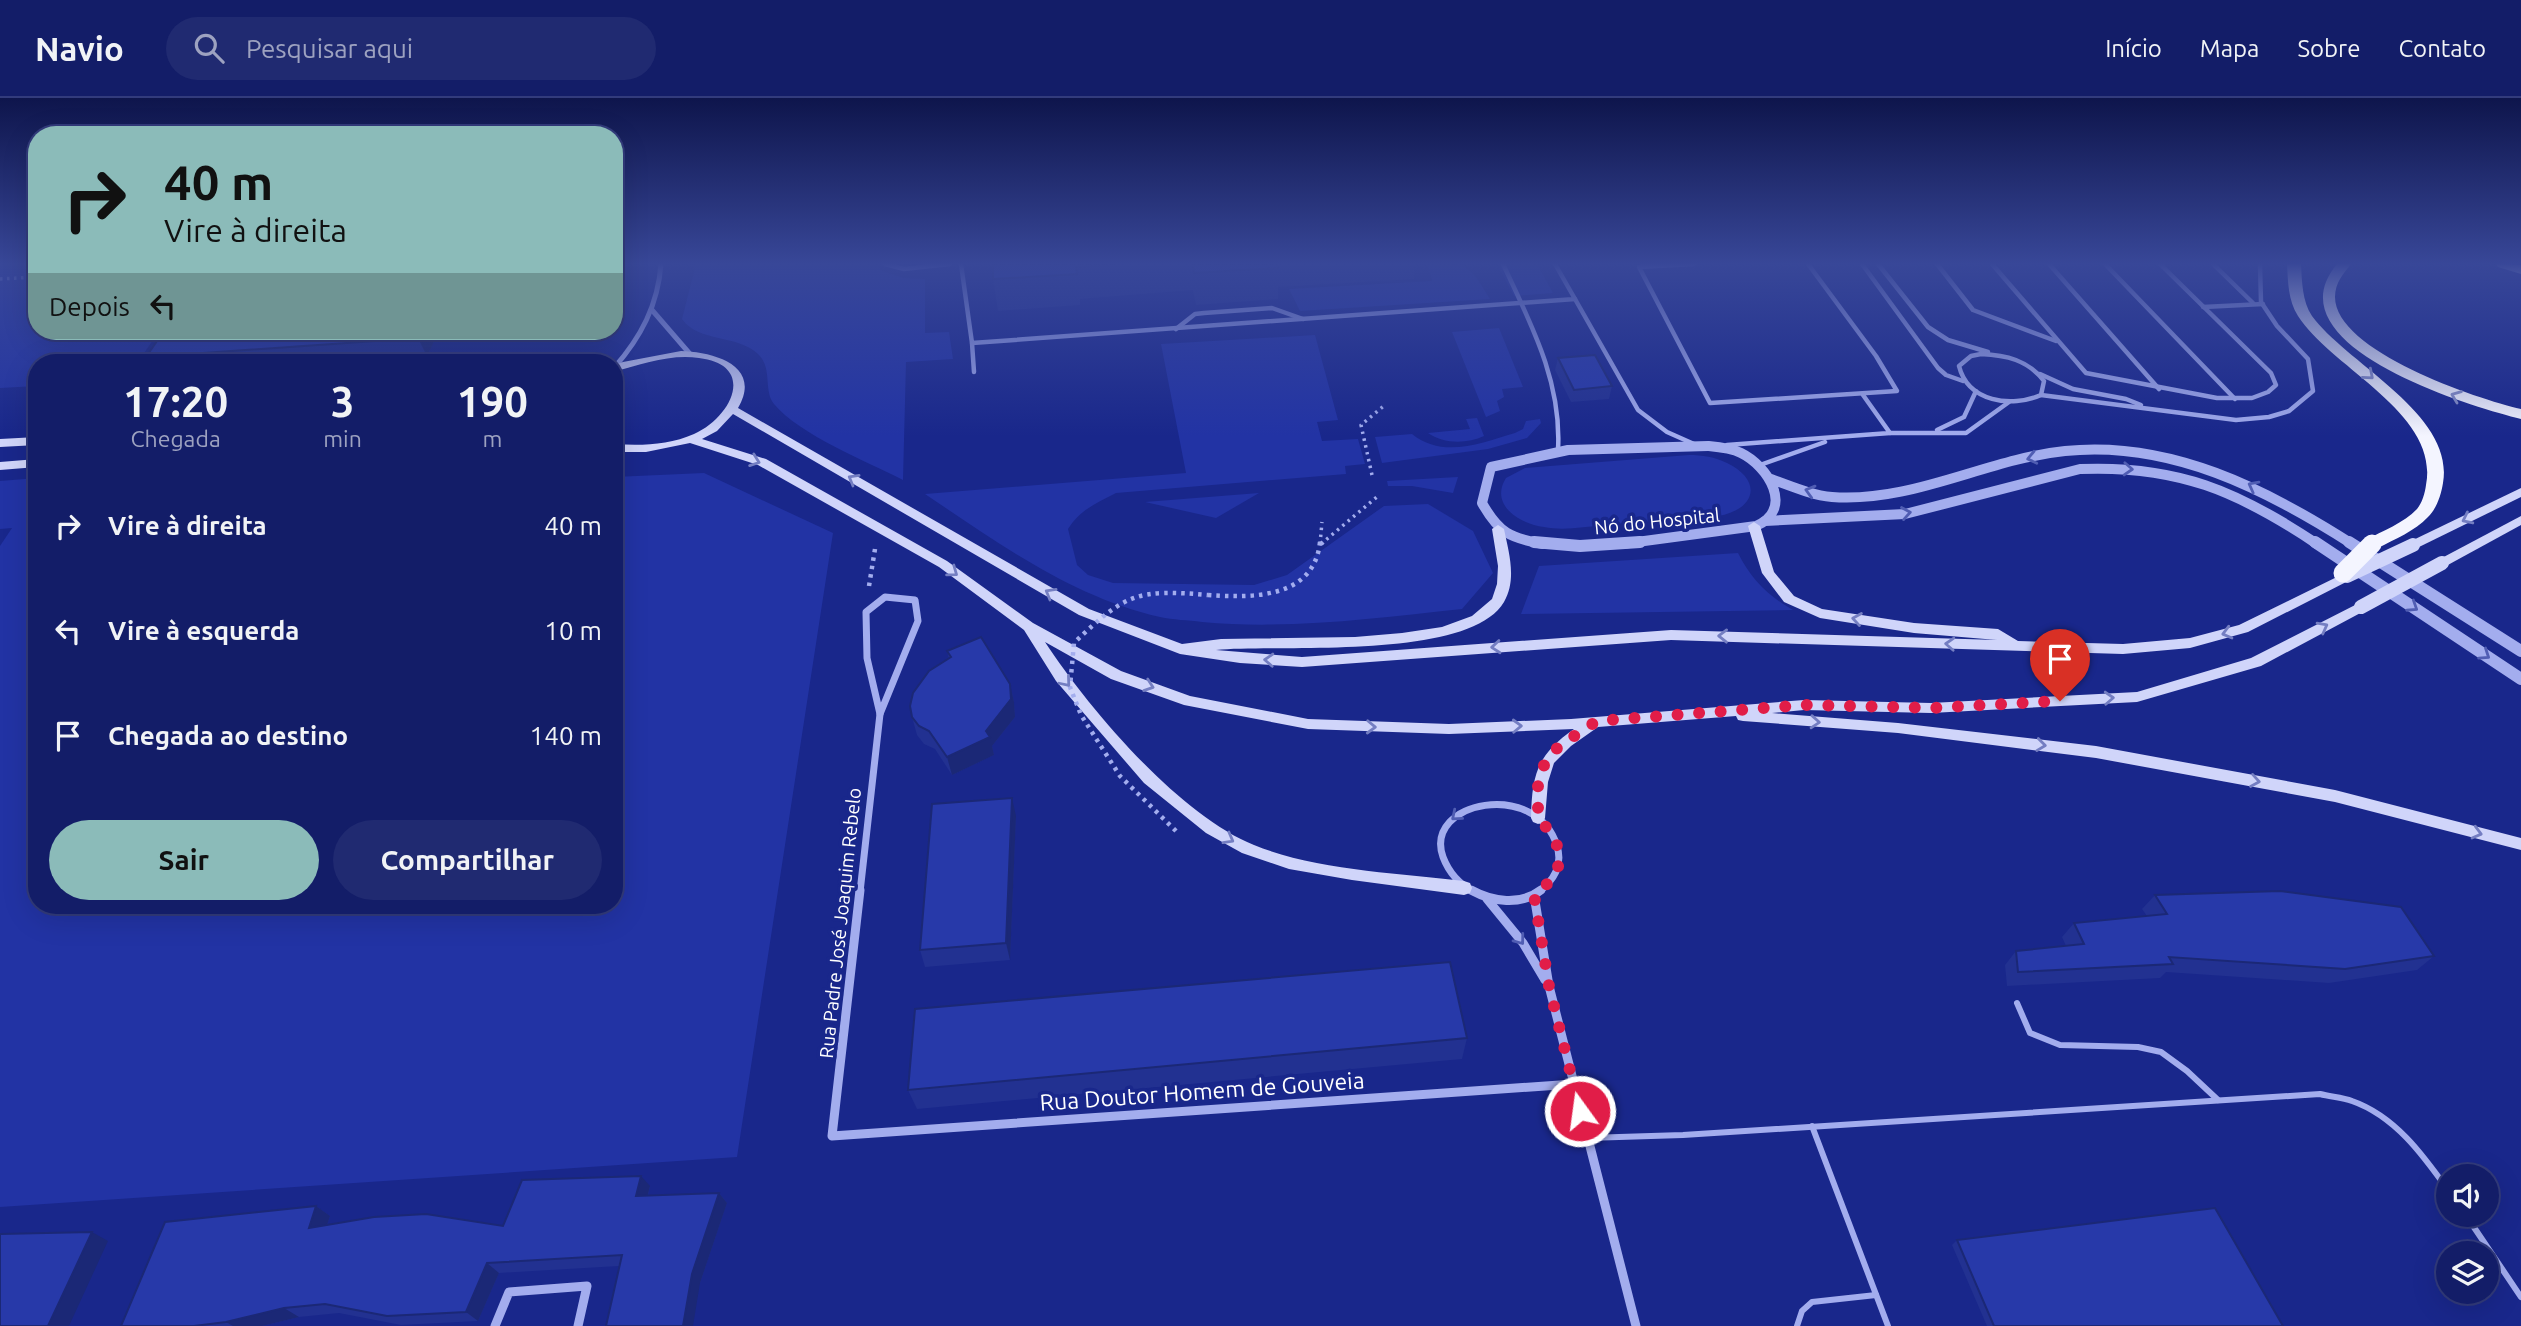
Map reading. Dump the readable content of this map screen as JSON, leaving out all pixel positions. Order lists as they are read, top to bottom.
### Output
{
  "streets": {
    "street": ["Nó do Hospital", "Rua Padre José Joaquim Rebelo", "Rua Doutor Homem de Gouveia"]
  },
  "crossings": [
    ["Rua Padre José Joaquim Rebelo", "Rua Doutor Homem de Gouveia"]
  ],
  "page": {
    "header": "Navio",
    "search": "Pesquisar aqui",
    "nav": [
      "Início",
      "Mapa",
      "Sobre",
      "Contato"
    ],
    "turn": ["40 m", "Vire à direita"],
    "then": "Depois",
    "eta": [
      "17:20",
      "Chegada",
      "3",
      "min",
      "190",
      "m"
    ],
    "list": [
      {
        "name": "Vire à direita",
        "value": "40 m"
      },
      {
        "name": "Vire à esquerda",
        "value": "10 m"
      },
      {
        "name": "Chegada ao destino",
        "value": "140 m"
      }
    ],
    "buttons": ["Sair", "Compartilhar"]
  }
}
